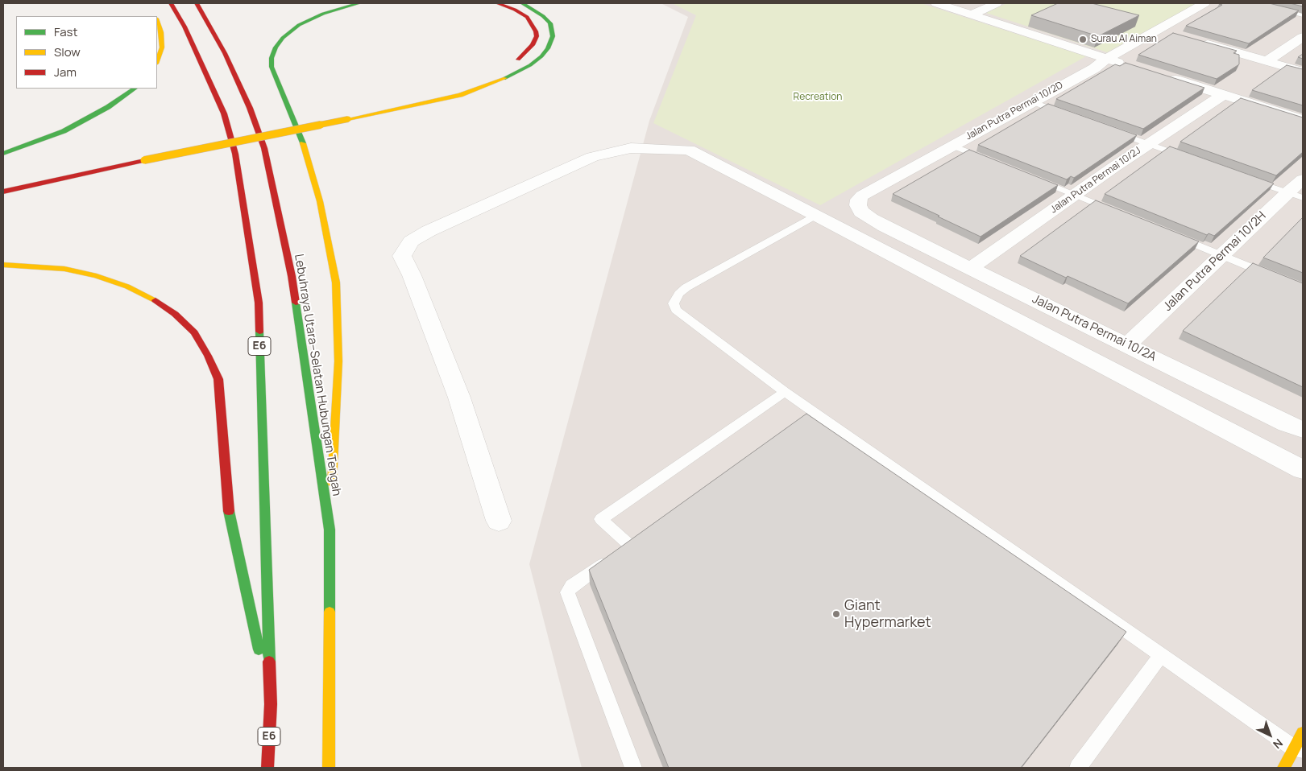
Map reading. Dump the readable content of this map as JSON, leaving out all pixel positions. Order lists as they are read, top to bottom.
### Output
{
  "streets": {
    "main road": ["E6", "Lebuhraya Utara–Selatan Hubungan Tengah"],
    "street": [
      "Jalan Putra Permai 10/2D",
      "Jalan Putra Permai 10/2J",
      "Jalan Putra Permai 10/2H",
      "Jalan Putra Permai 10/2A"
    ]
  },
  "crossings": [
    ["Jalan Putra Permai 10/2D", "Jalan Putra Permai 10/2A"],
    ["Jalan Putra Permai 10/2J", "Jalan Putra Permai 10/2A"],
    ["Jalan Putra Permai 10/2H", "Jalan Putra Permai 10/2A"]
  ],
  "parks": ["Recreation"],
  "places": ["Surau Al Aiman", "Giant Hypermarket"],
  "legend": ["Fast", "Slow", "Jam"],
  "north": "bottom right"
}
